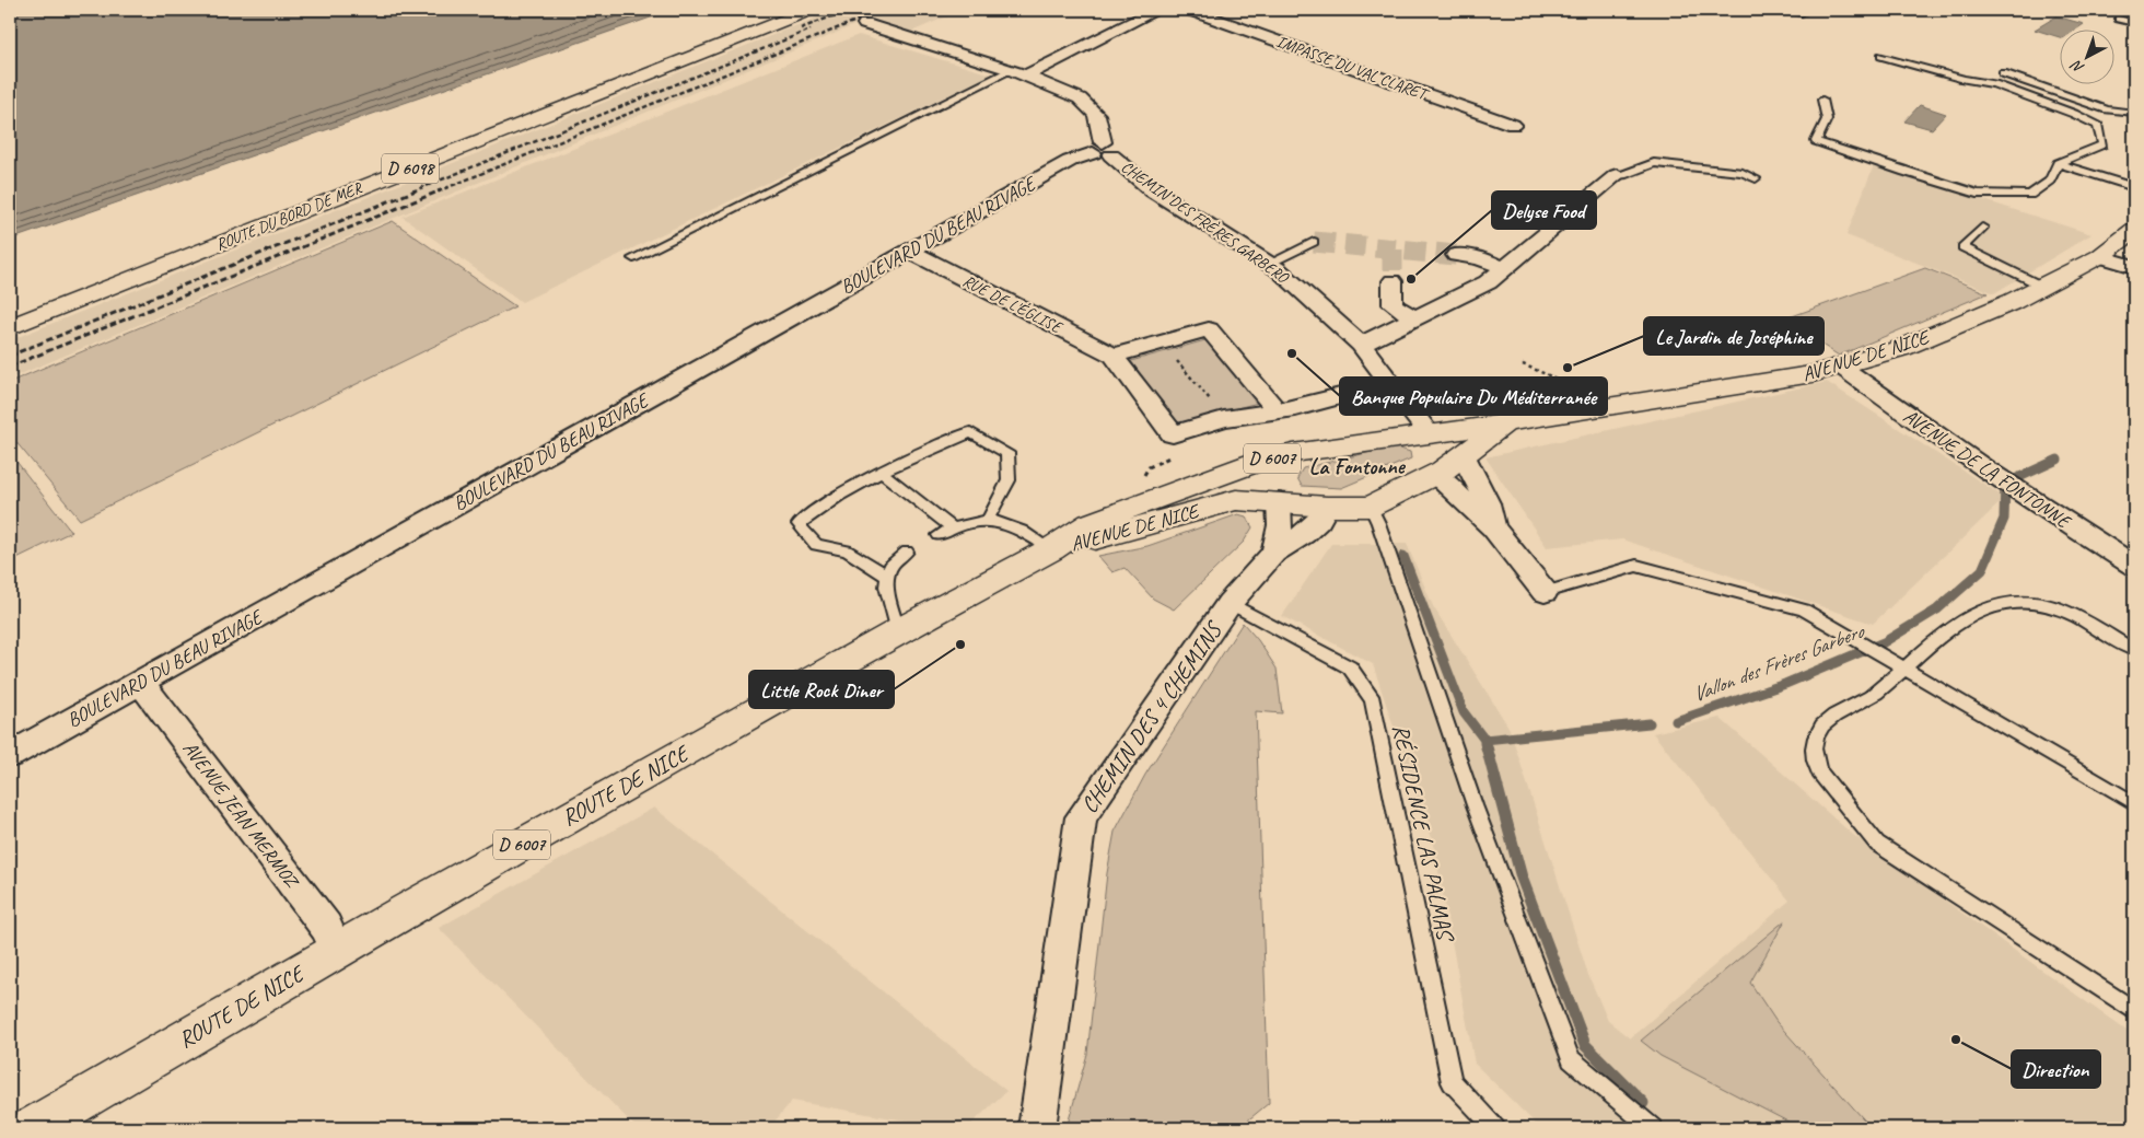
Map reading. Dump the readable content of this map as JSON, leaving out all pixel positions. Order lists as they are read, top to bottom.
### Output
{
  "streets": {
    "main road": [
      "D 6098",
      "ROUTE DU BORD DE MER",
      "AVENUE DE NICE",
      "D 6007",
      "ROUTE DE NICE"
    ],
    "street": [
      "IMPASSE DU VAL CLARET",
      "CHEMIN DES FRÈRES GARBERO",
      "BOULEVARD DU BEAU RIVAGE",
      "RUE DE L'ÉGLISE",
      "AVENUE DE LA FONTONNE",
      "CHEMIN DES 4 CHEMINS",
      "AVENUE JEAN MERMOZ"
    ],
    "lane": ["RÉSIDENCE LAS PALMAS"]
  },
  "crossings": [
    ["CHEMIN DES FRÈRES GARBERO", "BOULEVARD DU BEAU RIVAGE"],
    ["CHEMIN DES FRÈRES GARBERO", "AVENUE DE NICE"],
    ["CHEMIN DES FRÈRES GARBERO", "D 6007"],
    ["BOULEVARD DU BEAU RIVAGE", "RUE DE L'ÉGLISE"],
    ["BOULEVARD DU BEAU RIVAGE", "AVENUE JEAN MERMOZ"],
    ["AVENUE DE NICE", "D 6007"],
    ["AVENUE DE NICE", "AVENUE DE LA FONTONNE"],
    ["AVENUE DE NICE", "ROUTE DE NICE"],
    ["CHEMIN DES 4 CHEMINS", "RÉSIDENCE LAS PALMAS"],
    ["ROUTE DE NICE", "AVENUE JEAN MERMOZ"]
  ],
  "districts": ["La Fontonne"],
  "water": ["Vallon des Frères Garbero"],
  "places": [
    "Delyse Food",
    "Banque Populaire Du Méditerranée",
    "Le Jardin de Joséphine",
    "Little Rock Diner",
    "Direction"
  ],
  "north": "bottom left"
}
